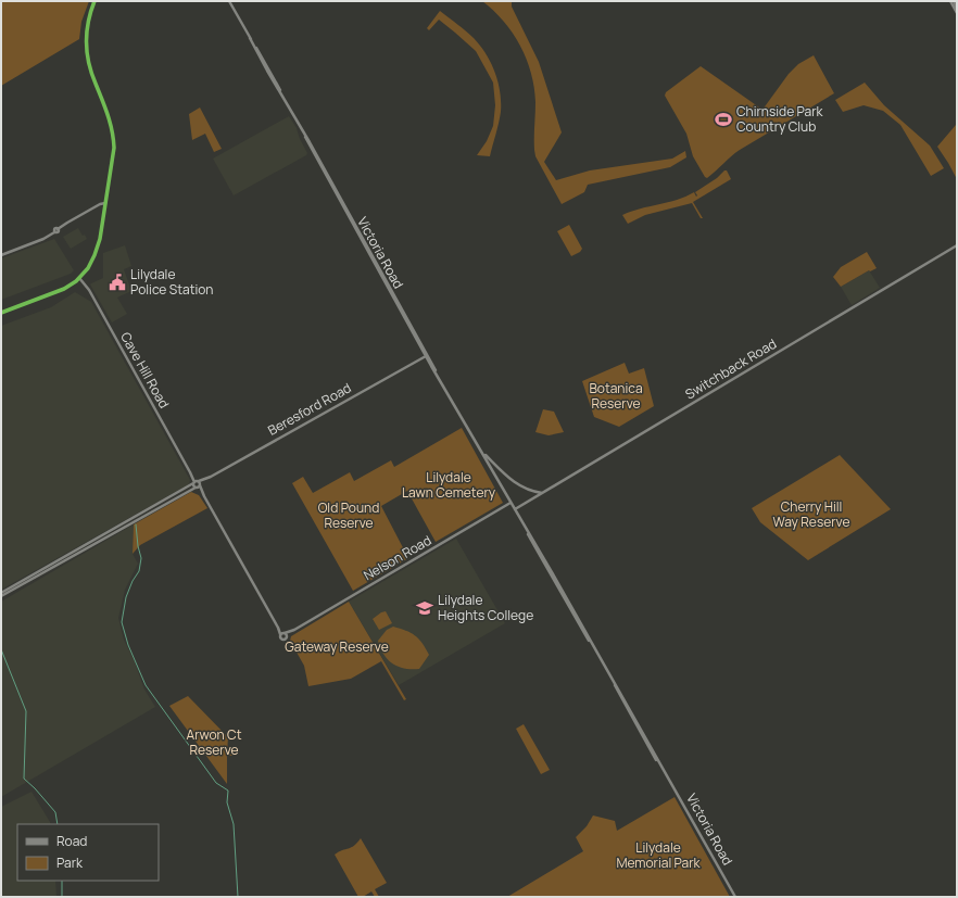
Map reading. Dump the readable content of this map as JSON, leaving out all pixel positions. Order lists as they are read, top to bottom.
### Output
{
  "streets": {
    "main road": [
      "Victoria Road",
      "Switchback Road",
      "Cave Hill Road",
      "Beresford Road",
      "Nelson Road"
    ]
  },
  "crossings": [
    ["Victoria Road", "Switchback Road"],
    ["Victoria Road", "Beresford Road"],
    ["Victoria Road", "Nelson Road"],
    ["Cave Hill Road", "Beresford Road"],
    ["Cave Hill Road", "Nelson Road"]
  ],
  "parks": [
    "Botanica Reserve",
    "Lilydale Lawn Cemetery",
    "Cherry Hill Way Reserve",
    "Old Pound Reserve",
    "Gateway Reserve",
    "Arwon Ct Reserve",
    "Lilydale Memorial Park"
  ],
  "places": {
    "sports": ["Chirnside Park Country Club"],
    "public building": ["Lilydale Police Station"],
    "school or university": ["Lilydale Heights College"]
  },
  "legend": ["Road", "Park"]
}
